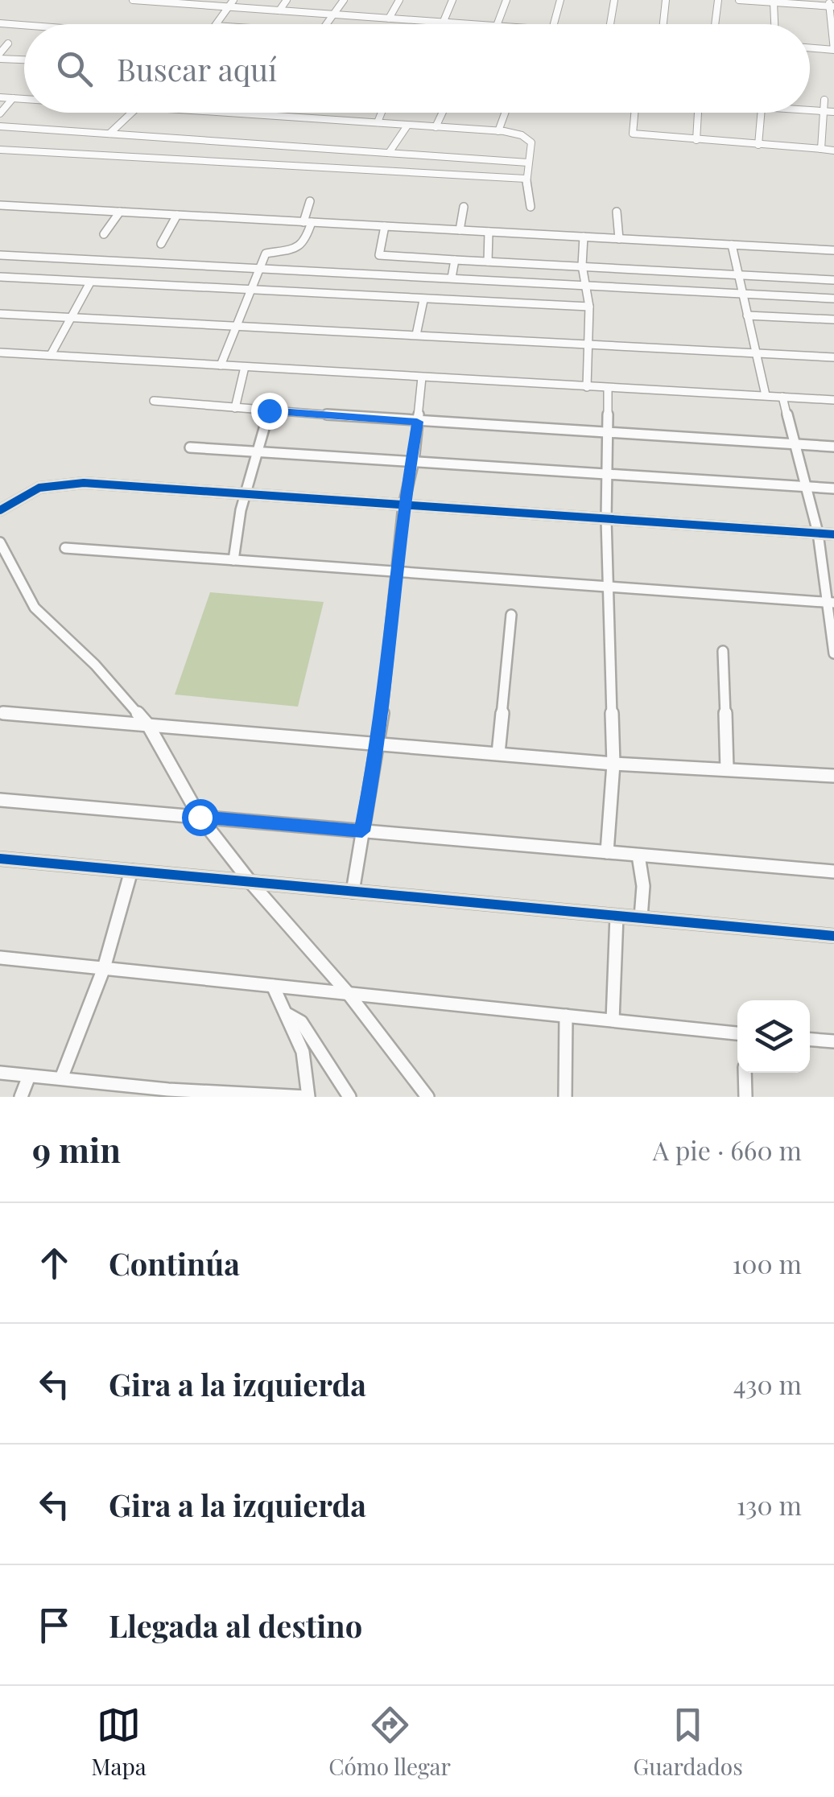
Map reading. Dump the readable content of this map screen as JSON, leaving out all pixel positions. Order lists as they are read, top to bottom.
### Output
{
  "page": {
    "search": "Buscar aquí",
    "heading": ["9 min", "A pie · 660 m"],
    "list": [
      ["Continúa", "100 m"],
      ["Gira a la izquierda", "430 m"],
      ["Gira a la izquierda", "130 m"],
      "Llegada al destino"
    ],
    "nav": ["Mapa", "Cómo llegar", "Guardados"]
  }
}
